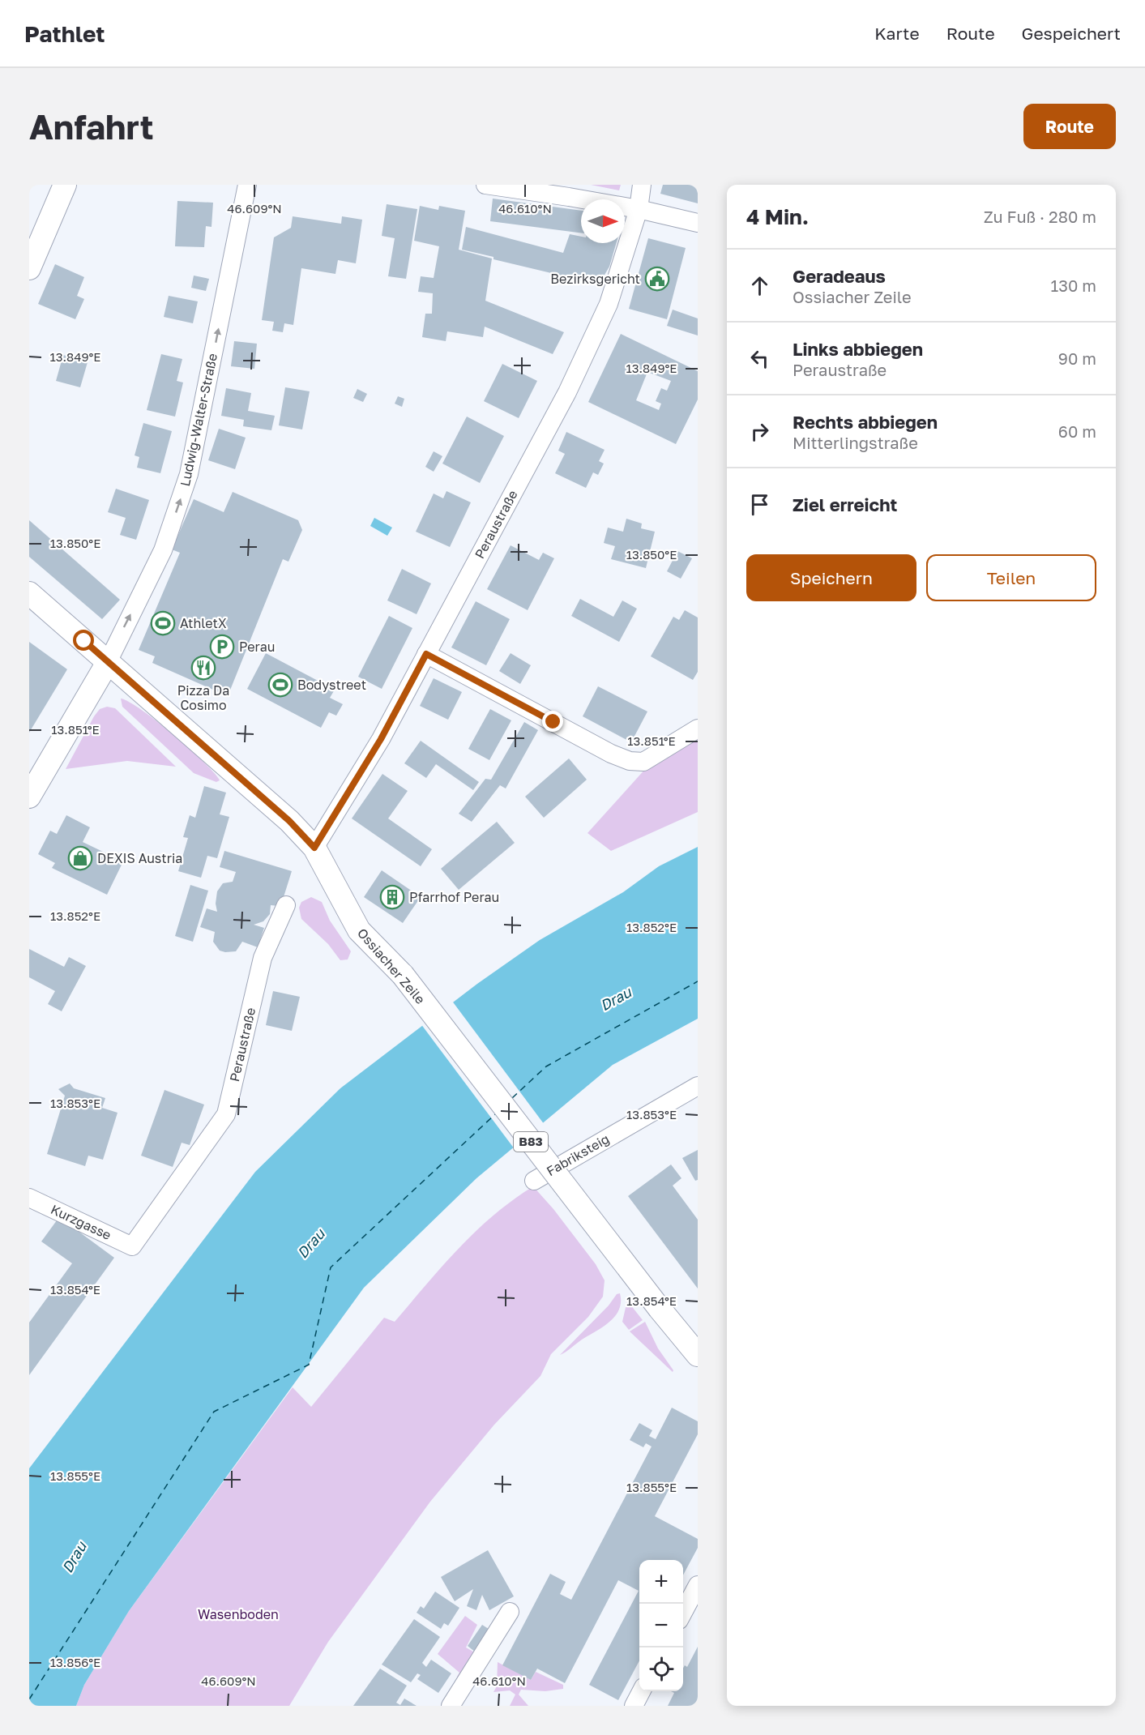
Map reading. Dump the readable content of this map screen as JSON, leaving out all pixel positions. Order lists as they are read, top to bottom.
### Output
{
  "streets": {
    "main road": ["Ludwig-Walter-Straße", "Ossiacher Zeile", "B83"],
    "street": ["Peraustraße", "Fabriksteig", "Kurzgasse"]
  },
  "crossings": [
    ["Ludwig-Walter-Straße", "Ossiacher Zeile"],
    ["Peraustraße", "Ossiacher Zeile"],
    ["Peraustraße", "Kurzgasse"]
  ],
  "one_way": ["Ludwig-Walter-Straße"],
  "water": ["Drau"],
  "parks": ["Wasenboden"],
  "places": {
    "public building": ["Bezirksgericht"],
    "sports": ["AthletX", "Bodystreet"],
    "parking": ["Perau"],
    "restaurant": ["Pizza Da Cosimo"],
    "shop": ["DEXIS Austria"],
    "building": ["Pfarrhof Perau"]
  },
  "north": "right",
  "page": {
    "header": "Pathlet",
    "nav": ["Karte", "Route", "Gespeichert"],
    "buttons": [
      "Route",
      ["Speichern", "Teilen"]
    ],
    "title": "Anfahrt",
    "heading": ["4 Min.", "Zu Fuß · 280 m"],
    "list": [
      ["Geradeaus", "Ossiacher Zeile", "130 m"],
      ["Links abbiegen", "Peraustraße", "90 m"],
      ["Rechts abbiegen", "Mitterlingstraße", "60 m"],
      "Ziel erreicht"
    ],
    "map_buttons": ["+", "−"]
  },
  "coordinates": [
    "46.609°N",
    "46.610°N",
    "13.849°E",
    "13.850°E",
    "13.851°E",
    "13.852°E",
    "13.853°E",
    "13.854°E",
    "13.855°E",
    "13.856°E"
  ]
}
